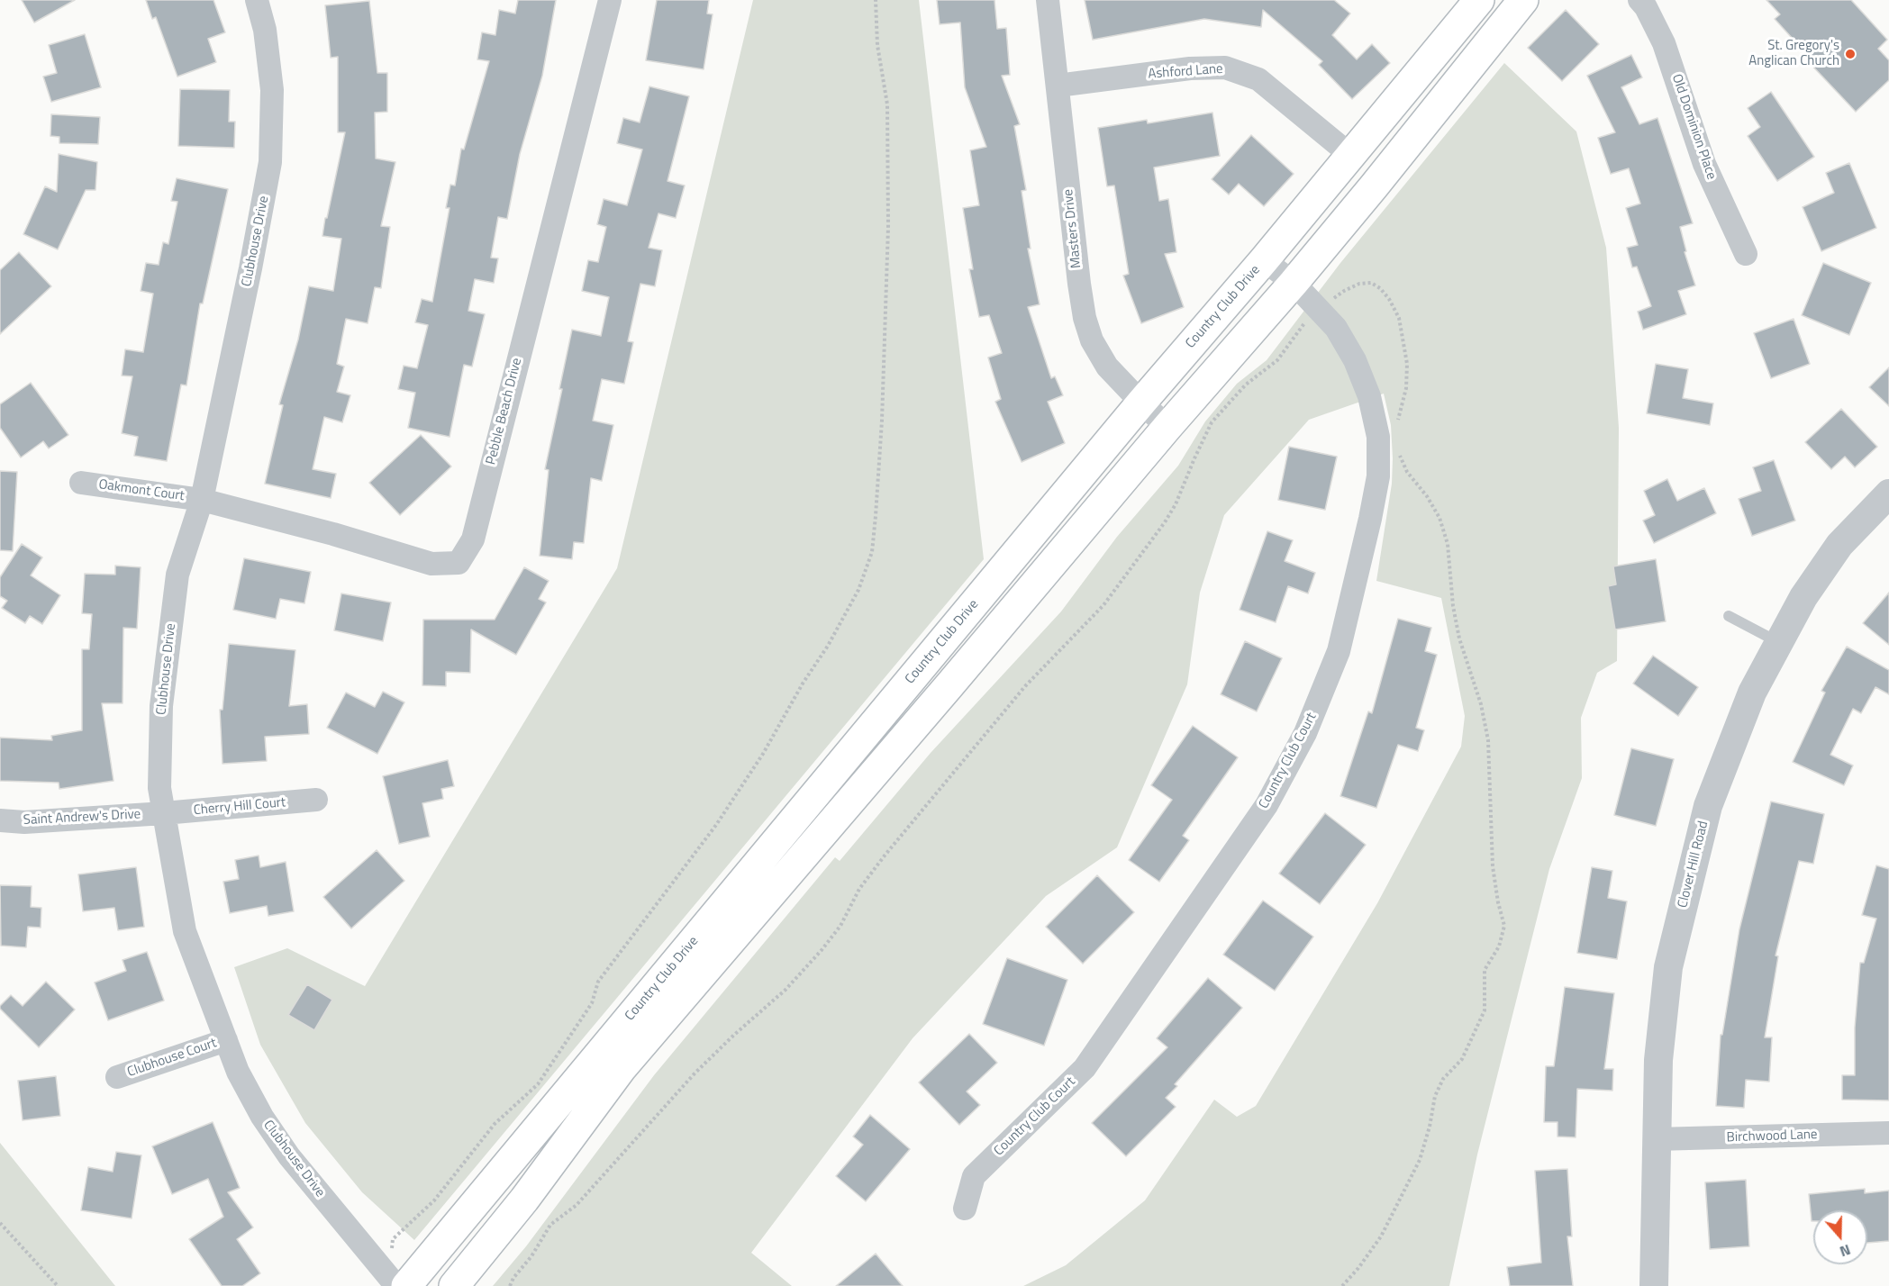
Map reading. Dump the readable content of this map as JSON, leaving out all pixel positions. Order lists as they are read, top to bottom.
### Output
{
  "streets": {
    "main road": ["Country Club Drive"],
    "street": [
      "Ashford Lane",
      "Old Dominion Place",
      "Masters Drive",
      "Clubhouse Drive",
      "Pebble Beach Drive",
      "Oakmont Court",
      "Country Club Court",
      "Cherry Hill Court",
      "Saint Andrew's Drive",
      "Clover Hill Road",
      "Clubhouse Court",
      "Birchwood Lane"
    ]
  },
  "crossings": [
    ["Ashford Lane", "Masters Drive"],
    ["Ashford Lane", "Country Club Drive"],
    ["Masters Drive", "Country Club Drive"],
    ["Clubhouse Drive", "Country Club Drive"],
    ["Clubhouse Drive", "Pebble Beach Drive"],
    ["Clubhouse Drive", "Oakmont Court"],
    ["Clubhouse Drive", "Cherry Hill Court"],
    ["Clubhouse Drive", "Saint Andrew's Drive"],
    ["Clubhouse Drive", "Clubhouse Court"],
    ["Country Club Drive", "Country Club Court"],
    ["Pebble Beach Drive", "Oakmont Court"],
    ["Cherry Hill Court", "Saint Andrew's Drive"],
    ["Clover Hill Road", "Birchwood Lane"]
  ],
  "places": ["St. Gregory's Anglican Church"],
  "north": "bottom"
}
